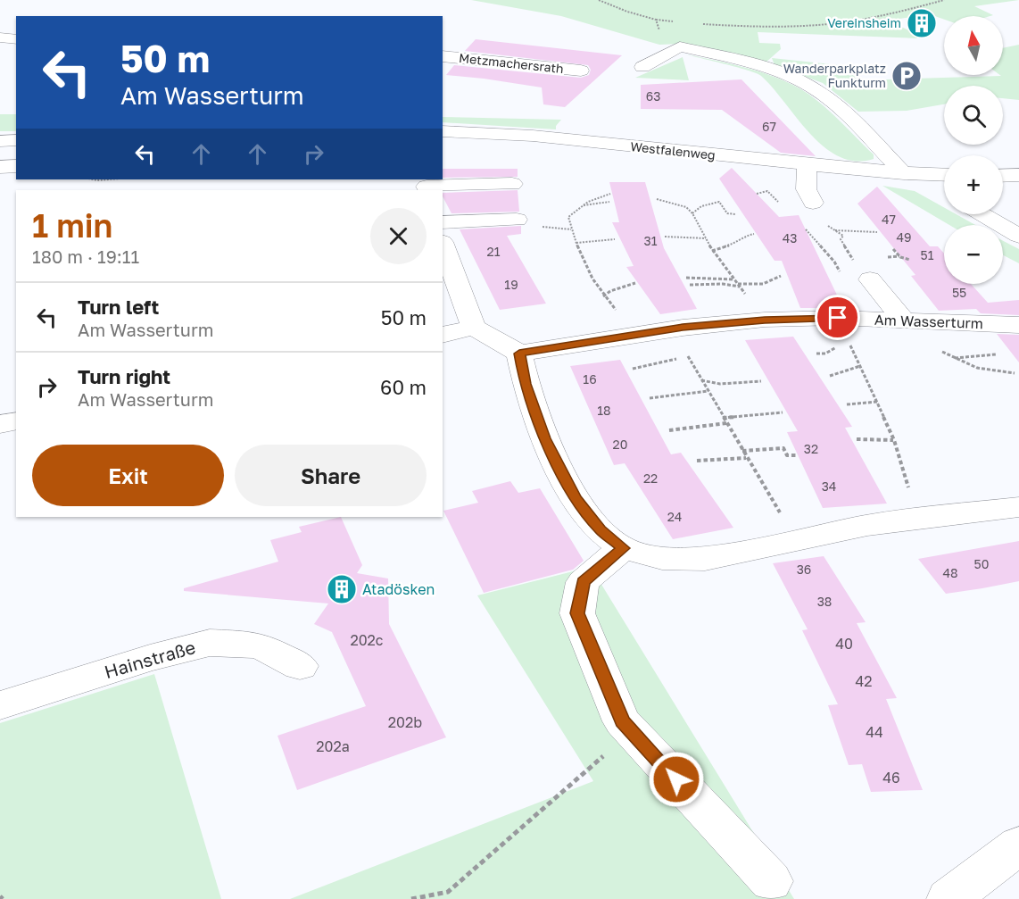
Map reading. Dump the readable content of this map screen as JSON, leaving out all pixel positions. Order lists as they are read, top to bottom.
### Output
{
  "streets": {
    "street": [
      "Metzmachersrath",
      "Westfalenweg",
      "Am Wasserturm",
      "Hainstraße"
    ]
  },
  "places": {
    "building": ["Vereinsheim", "Atadösken"],
    "parking": ["Wanderparkplatz Funkturm"]
  },
  "house_numbers": [
    "63",
    "67",
    "47",
    "49",
    "43",
    "31",
    "21",
    "51",
    "19",
    "55",
    "16",
    "18",
    "20",
    "32",
    "22",
    "34",
    "24",
    "50",
    "36",
    "48",
    "38",
    "202c",
    "40",
    "42",
    "202b",
    "44",
    "202a",
    "46"
  ],
  "north": "top",
  "page": {
    "map_buttons": ["+", "−"],
    "turn": ["50 m", "Am Wasserturm"],
    "heading": ["1 min", "180 m · 19:11"],
    "list": [
      {
        "name": "Turn left",
        "note": "Am Wasserturm",
        "value": "50 m"
      },
      {
        "name": "Turn right",
        "note": "Am Wasserturm",
        "value": "60 m"
      }
    ],
    "buttons": ["Exit", "Share"]
  }
}
